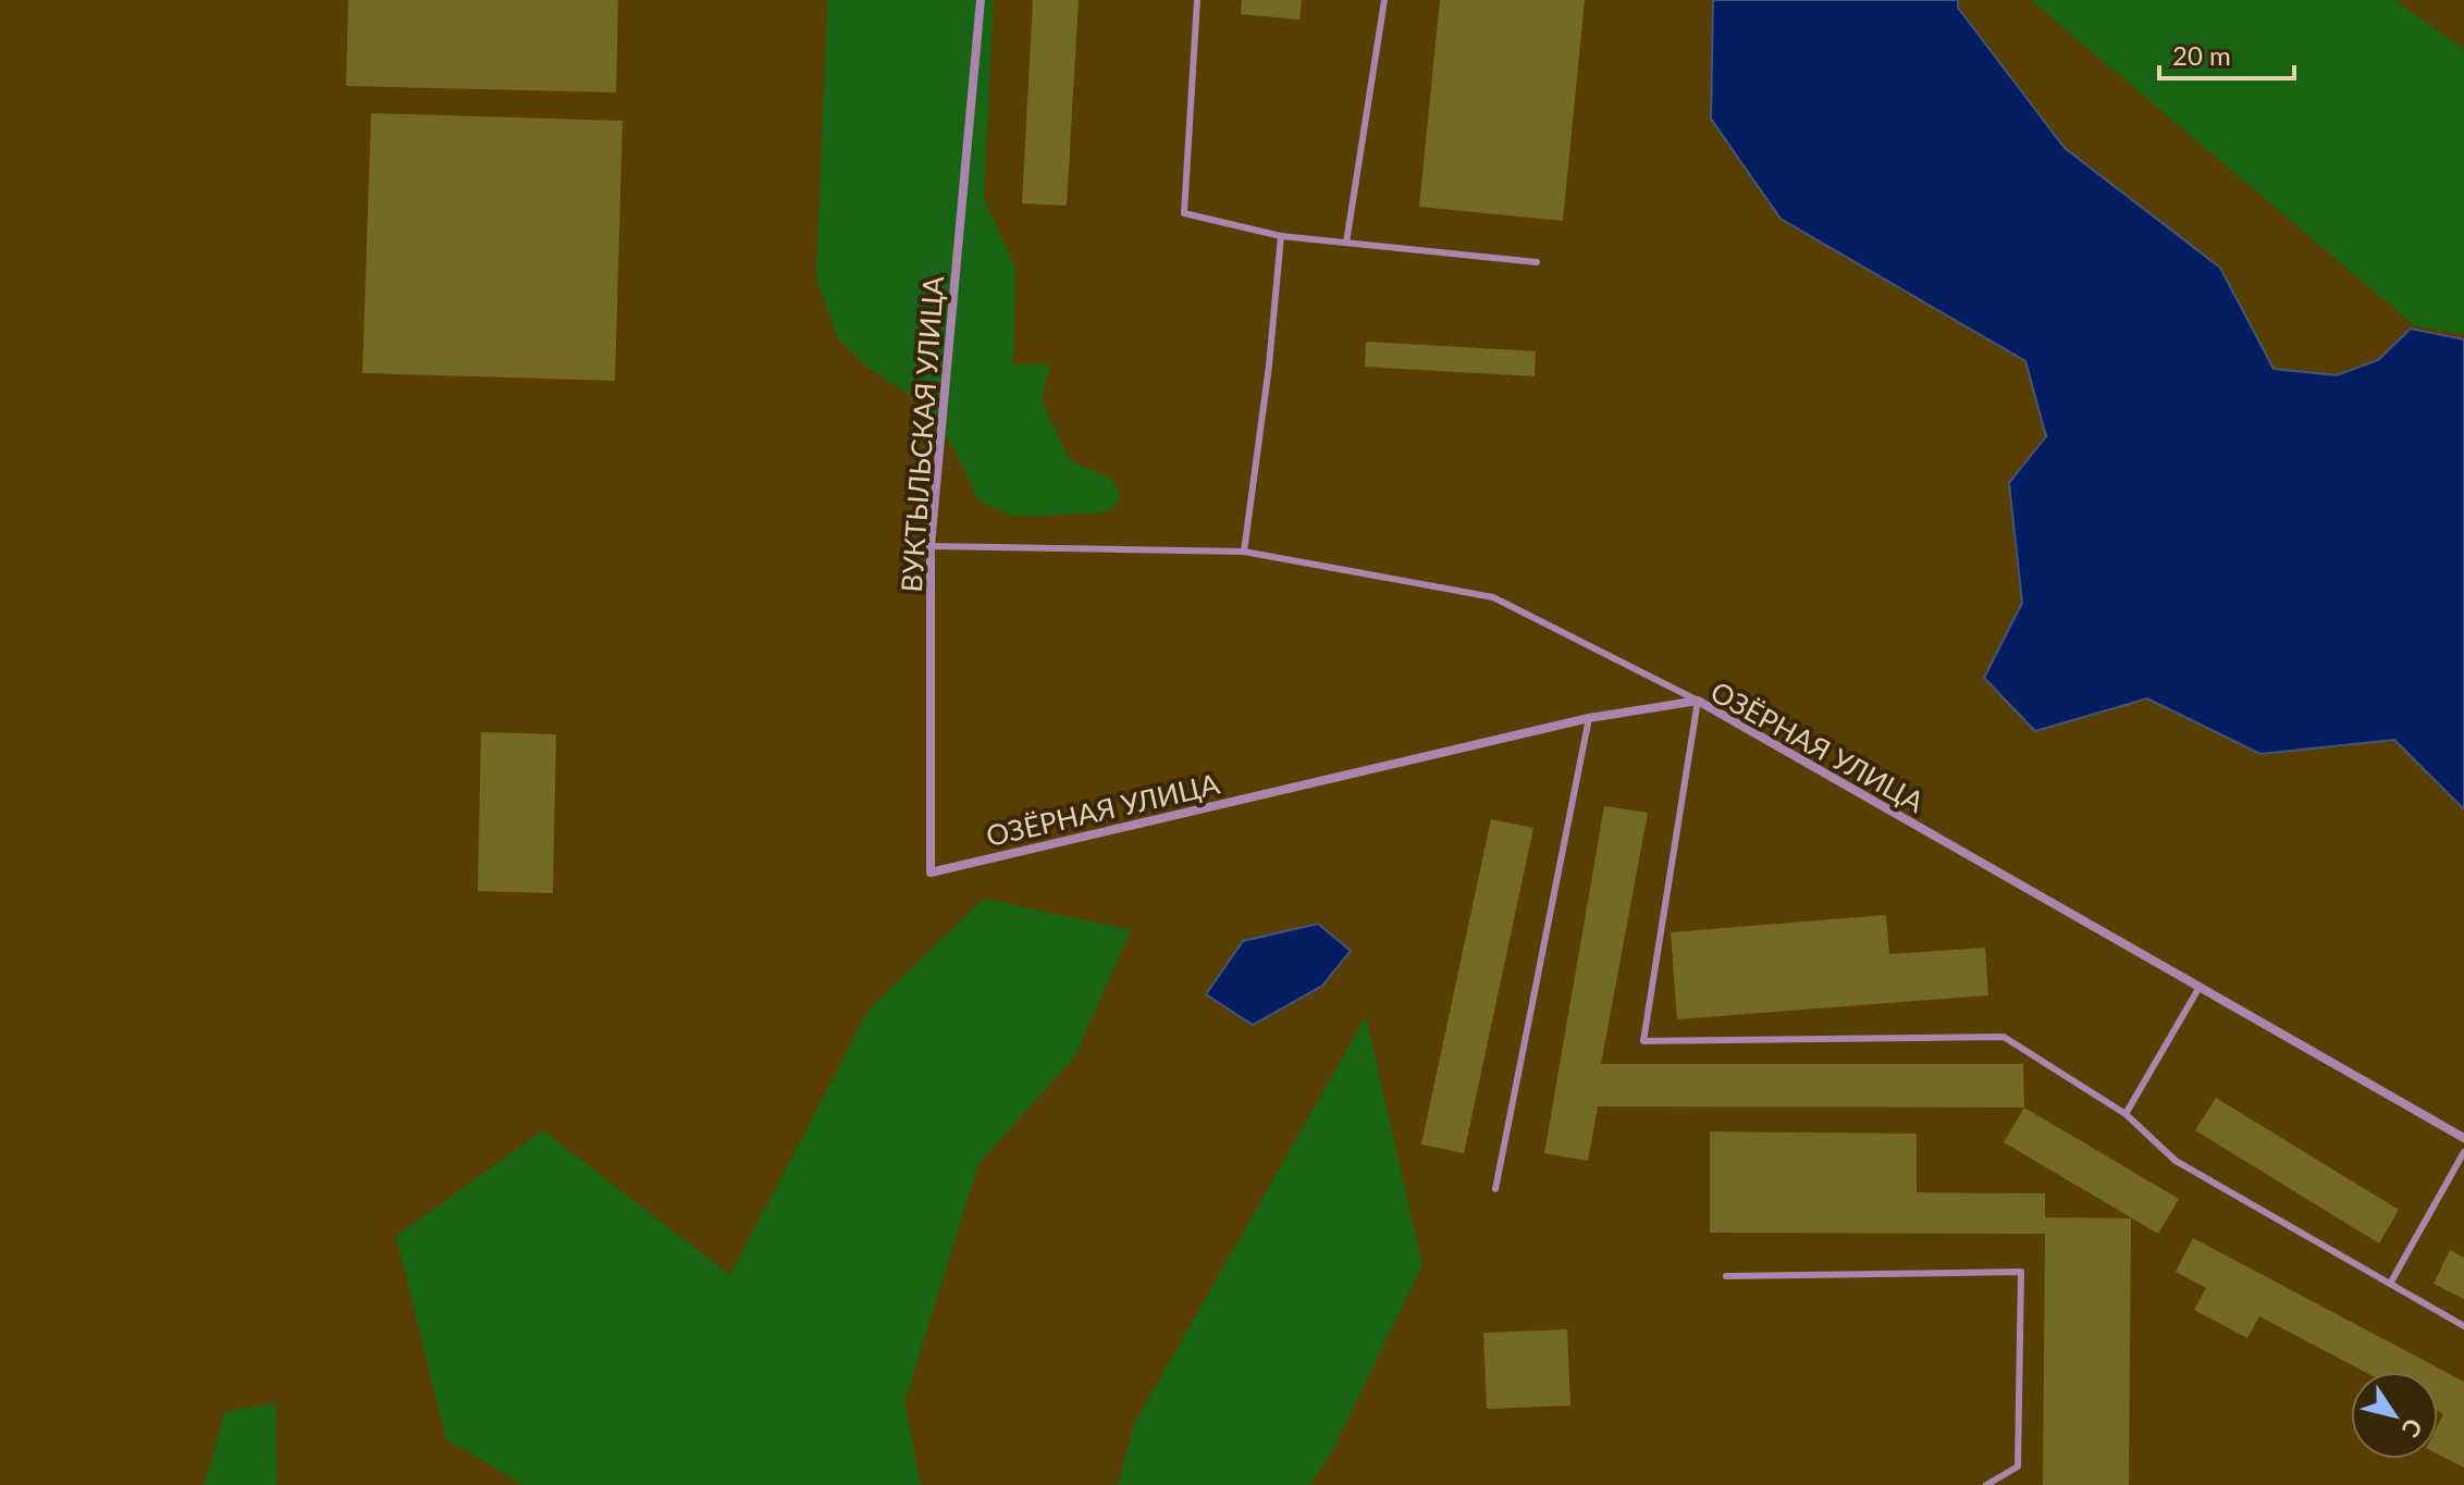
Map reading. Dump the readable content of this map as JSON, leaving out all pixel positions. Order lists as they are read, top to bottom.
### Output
{
  "streets": {
    "street": ["ВУКТЫЛЬСКАЯ УЛИЦА", "ОЗЁРНАЯ УЛИЦА"]
  },
  "crossings": [
    ["ВУКТЫЛЬСКАЯ УЛИЦА", "ОЗЁРНАЯ УЛИЦА"]
  ],
  "scale_bar": "20 m",
  "north": "bottom right"
}
